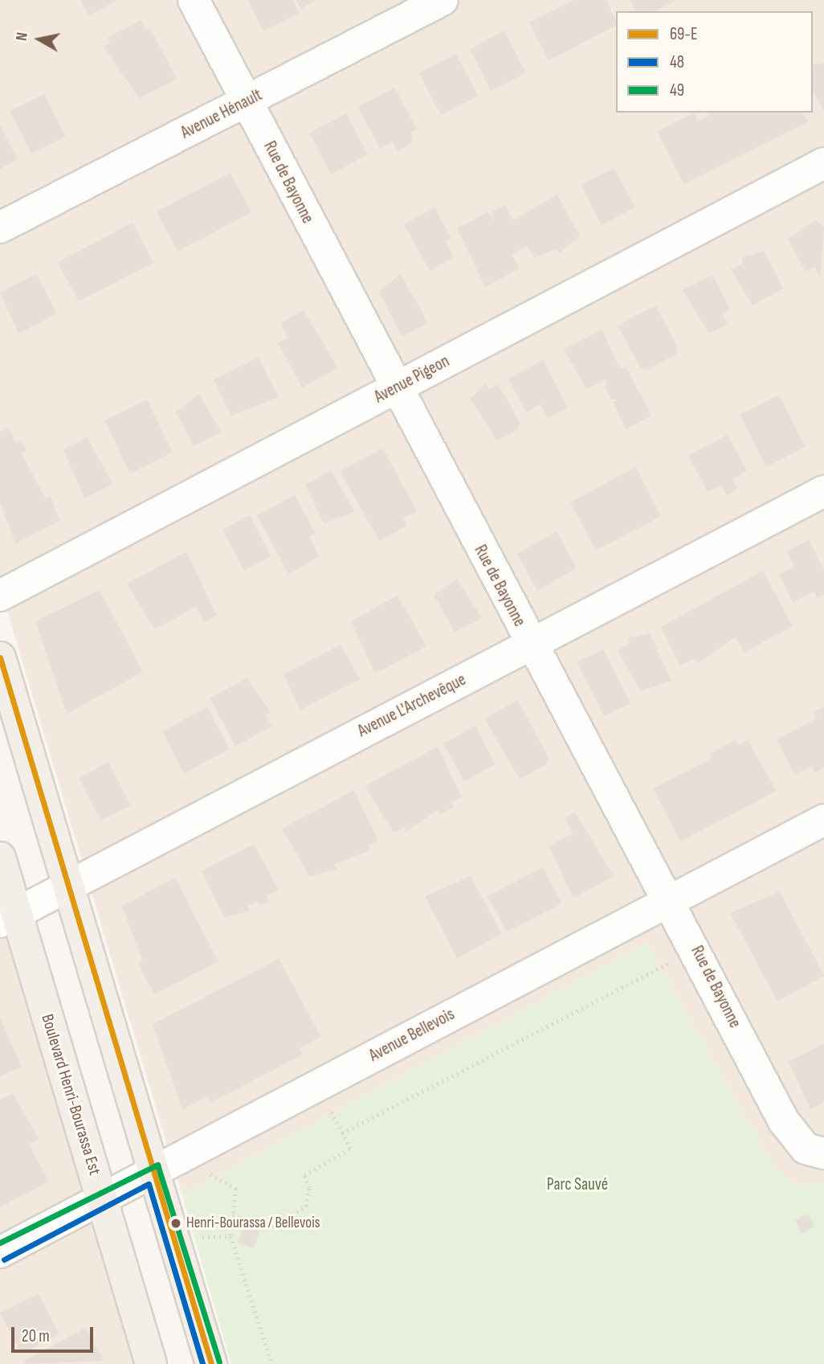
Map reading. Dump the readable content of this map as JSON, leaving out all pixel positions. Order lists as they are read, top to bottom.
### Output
{
  "streets": {
    "main road": ["Boulevard Henri-Bourassa Est"],
    "street": [
      "Avenue Hénault",
      "Rue de Bayonne",
      "Avenue Pigeon",
      "Avenue L'Archevêque",
      "Avenue Bellevois"
    ]
  },
  "crossings": [
    ["Avenue Hénault", "Rue de Bayonne"],
    ["Rue de Bayonne", "Avenue Pigeon"],
    ["Rue de Bayonne", "Avenue L'Archevêque"],
    ["Rue de Bayonne", "Avenue Bellevois"],
    ["Avenue L'Archevêque", "Boulevard Henri-Bourassa Est"],
    ["Avenue Bellevois", "Boulevard Henri-Bourassa Est"]
  ],
  "parks": ["Parc Sauvé"],
  "places": ["Henri-Bourassa / Bellevois"],
  "lines": ["transit line 69-E", "transit line 49", "transit line 48"],
  "legend": ["69-E", "48", "49"],
  "scale_bar": "20 m",
  "north": "left"
}
